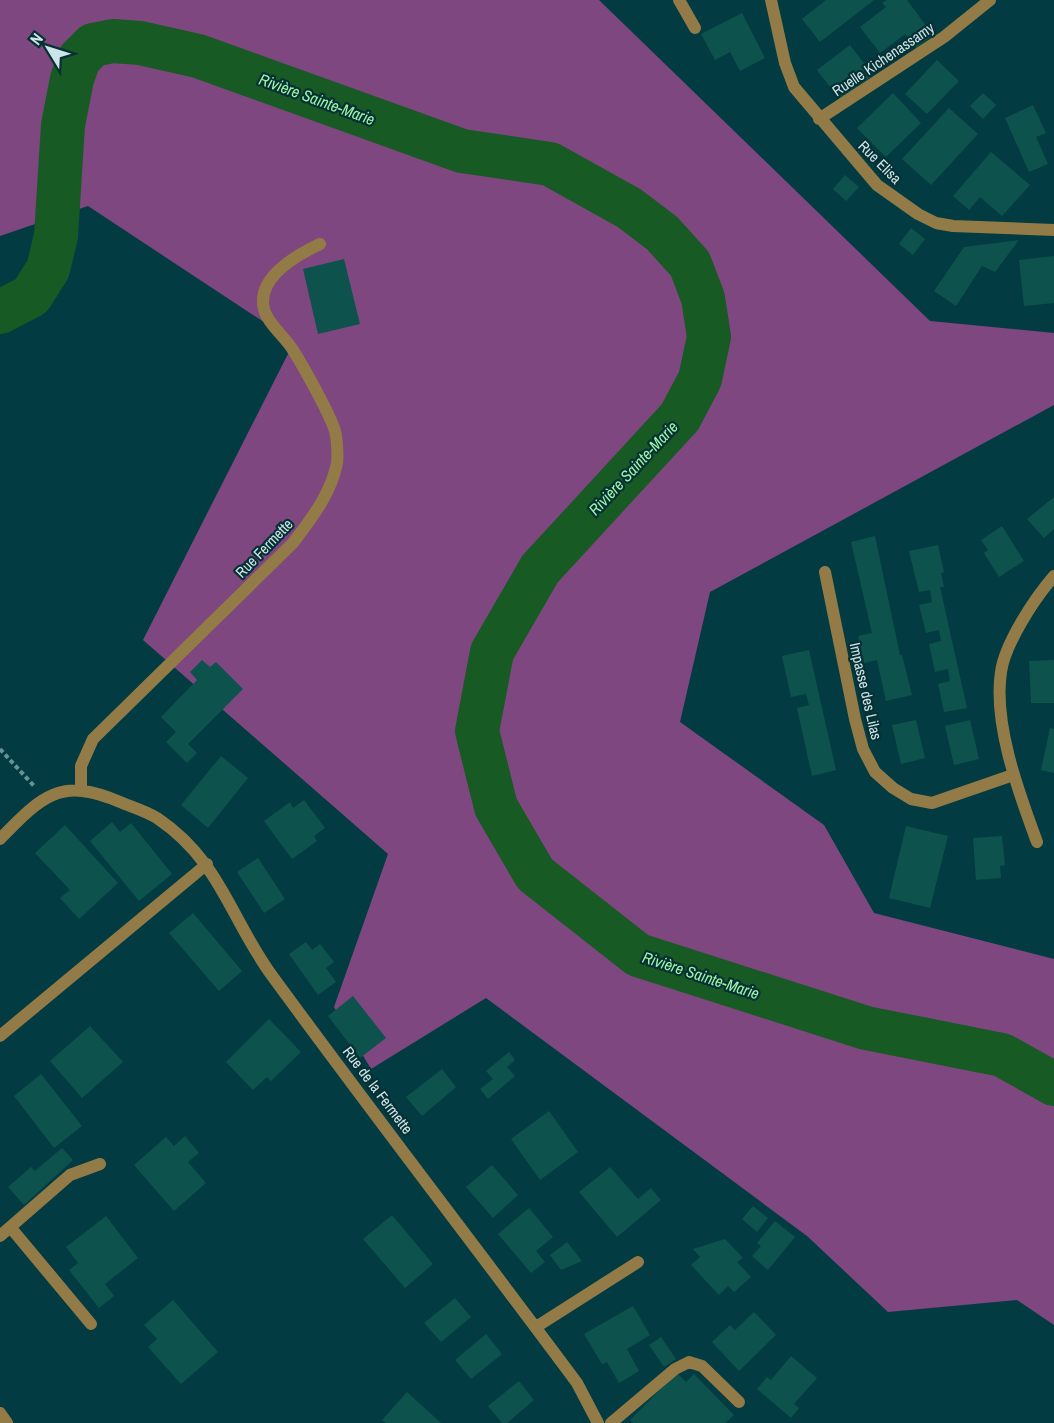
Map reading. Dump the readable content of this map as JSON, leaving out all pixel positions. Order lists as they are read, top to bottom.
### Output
{
  "streets": {
    "street": [
      "Ruelle Kichenassamy",
      "Rue Elisa",
      "Rue Fermette",
      "Impasse des Lilas",
      "Rue de la Fermette"
    ]
  },
  "crossings": [
    ["Ruelle Kichenassamy", "Rue Elisa"],
    ["Rue Fermette", "Rue de la Fermette"]
  ],
  "water": ["Rivière Sainte-Marie"],
  "north": "top left"
}
